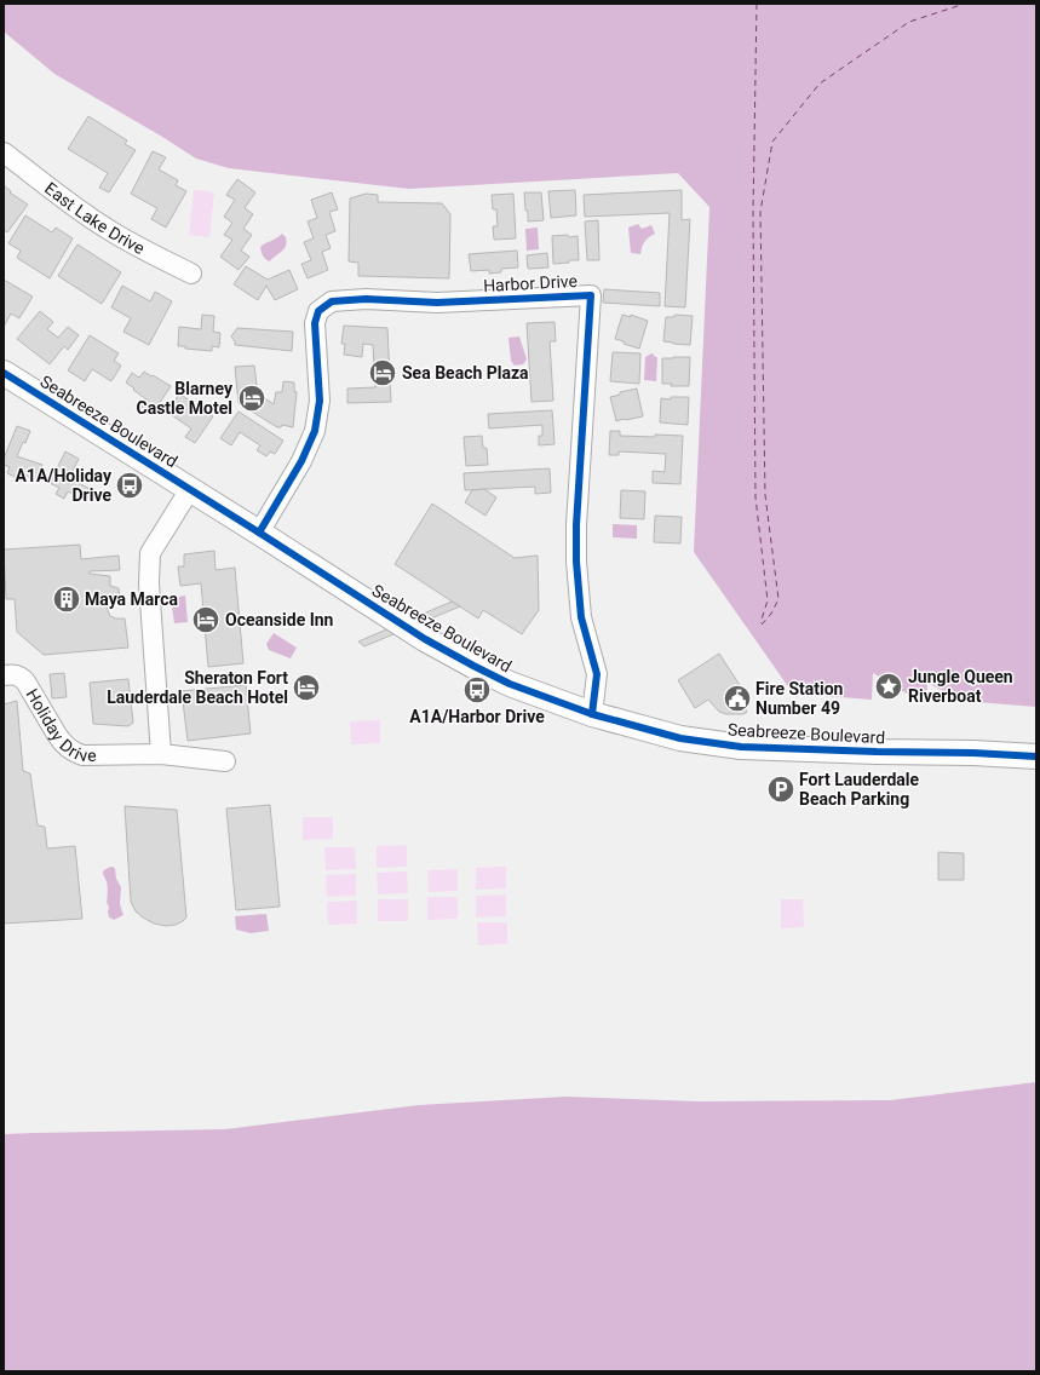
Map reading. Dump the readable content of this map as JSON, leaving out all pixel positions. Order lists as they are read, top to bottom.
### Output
{
  "streets": {
    "main road": ["Seabreeze Boulevard"],
    "street": ["East Lake Drive", "Harbor Drive", "Holiday Drive"]
  },
  "crossings": [
    ["Harbor Drive", "Seabreeze Boulevard"]
  ],
  "places": {
    "hotel": [
      "Sea Beach Plaza",
      "Blarney Castle Motel",
      "Oceanside Inn",
      "Sheraton Fort Lauderdale Beach Hotel"
    ],
    "bus stop": ["A1A/Holiday Drive", "A1A/Harbor Drive"],
    "building": ["Maya Marca"],
    "place": ["Jungle Queen Riverboat"],
    "public building": ["Fire Station Number 49"],
    "parking": ["Fort Lauderdale Beach Parking"]
  }
}
